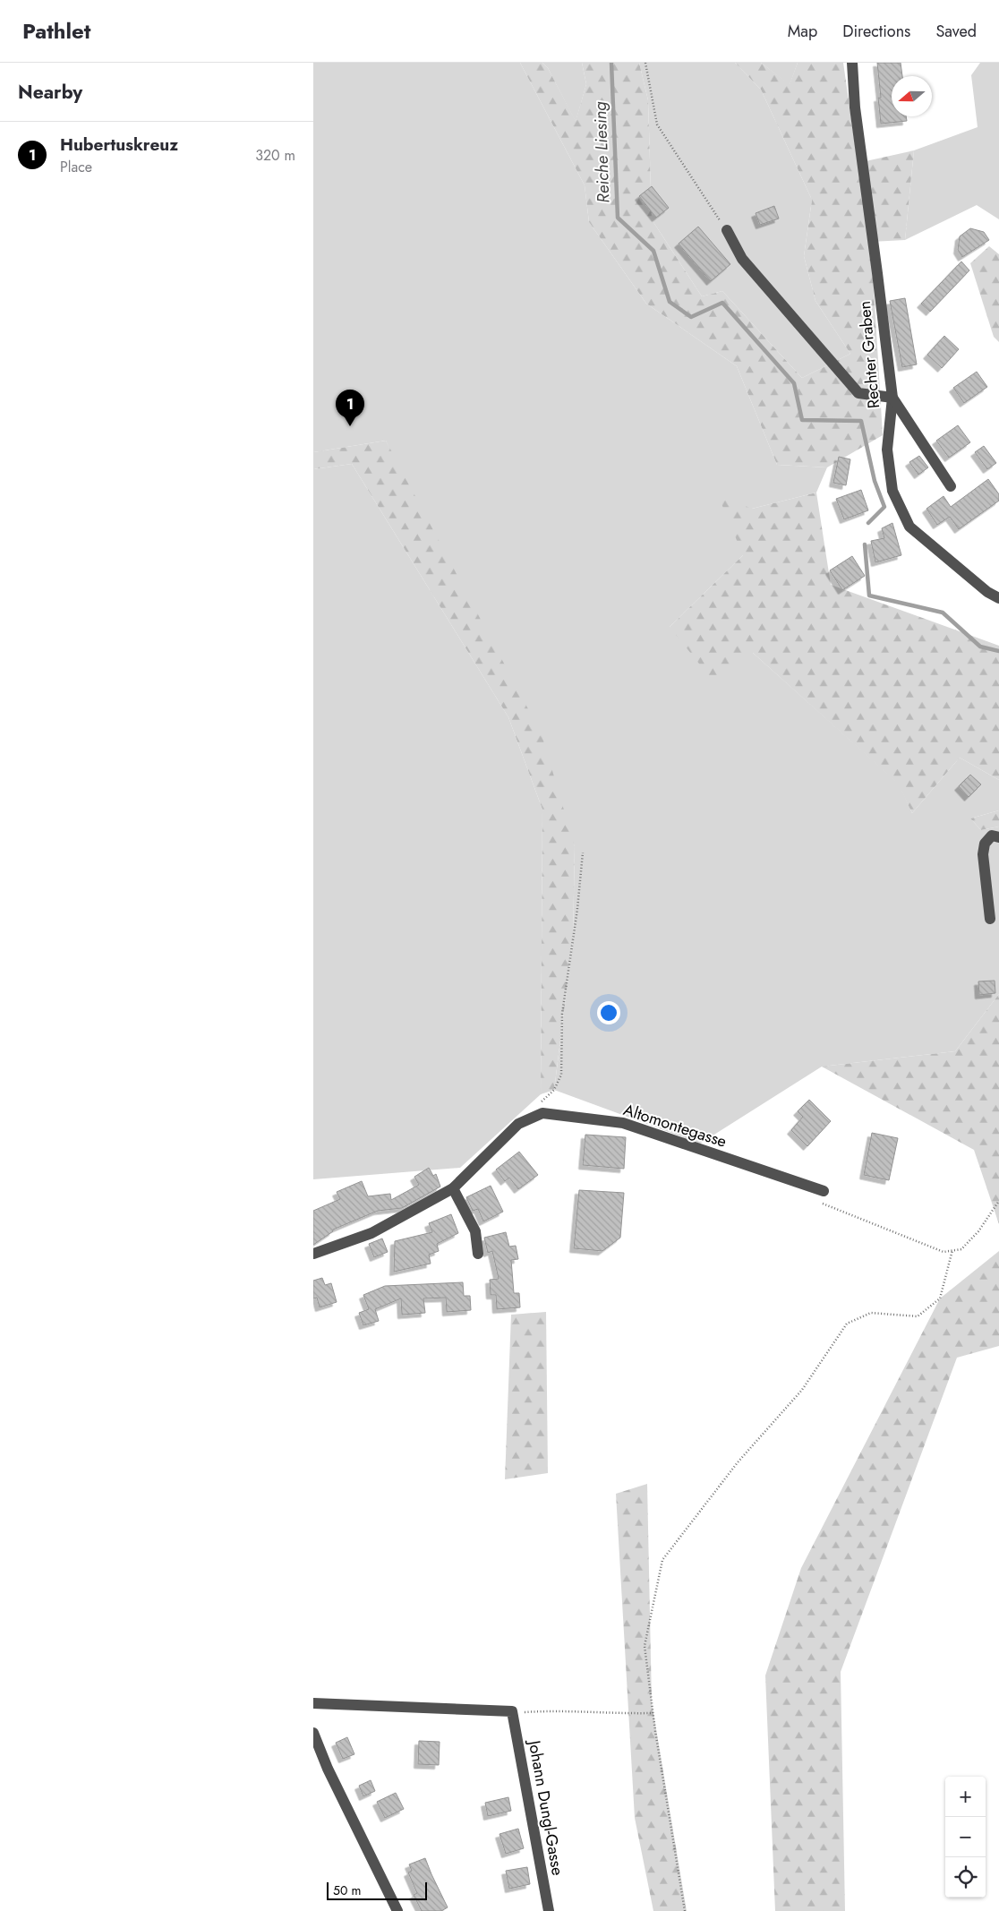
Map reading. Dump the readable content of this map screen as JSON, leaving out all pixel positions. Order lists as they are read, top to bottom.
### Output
{
  "streets": {
    "street": ["Rechter Graben", "Altomontegasse", "Johann Dungl-Gasse"]
  },
  "water": ["Reiche Liesing"],
  "scale_bar": "50 m",
  "north": "left",
  "page": {
    "header": "Pathlet",
    "nav": ["Map", "Directions", "Saved"],
    "heading": "Nearby",
    "list": [
      {
        "mark": "1",
        "name": "Hubertuskreuz",
        "note": "Place",
        "value": "320 m"
      }
    ],
    "pins": "1",
    "map_buttons": ["+", "−"],
    "scale": "50 m"
  }
}
